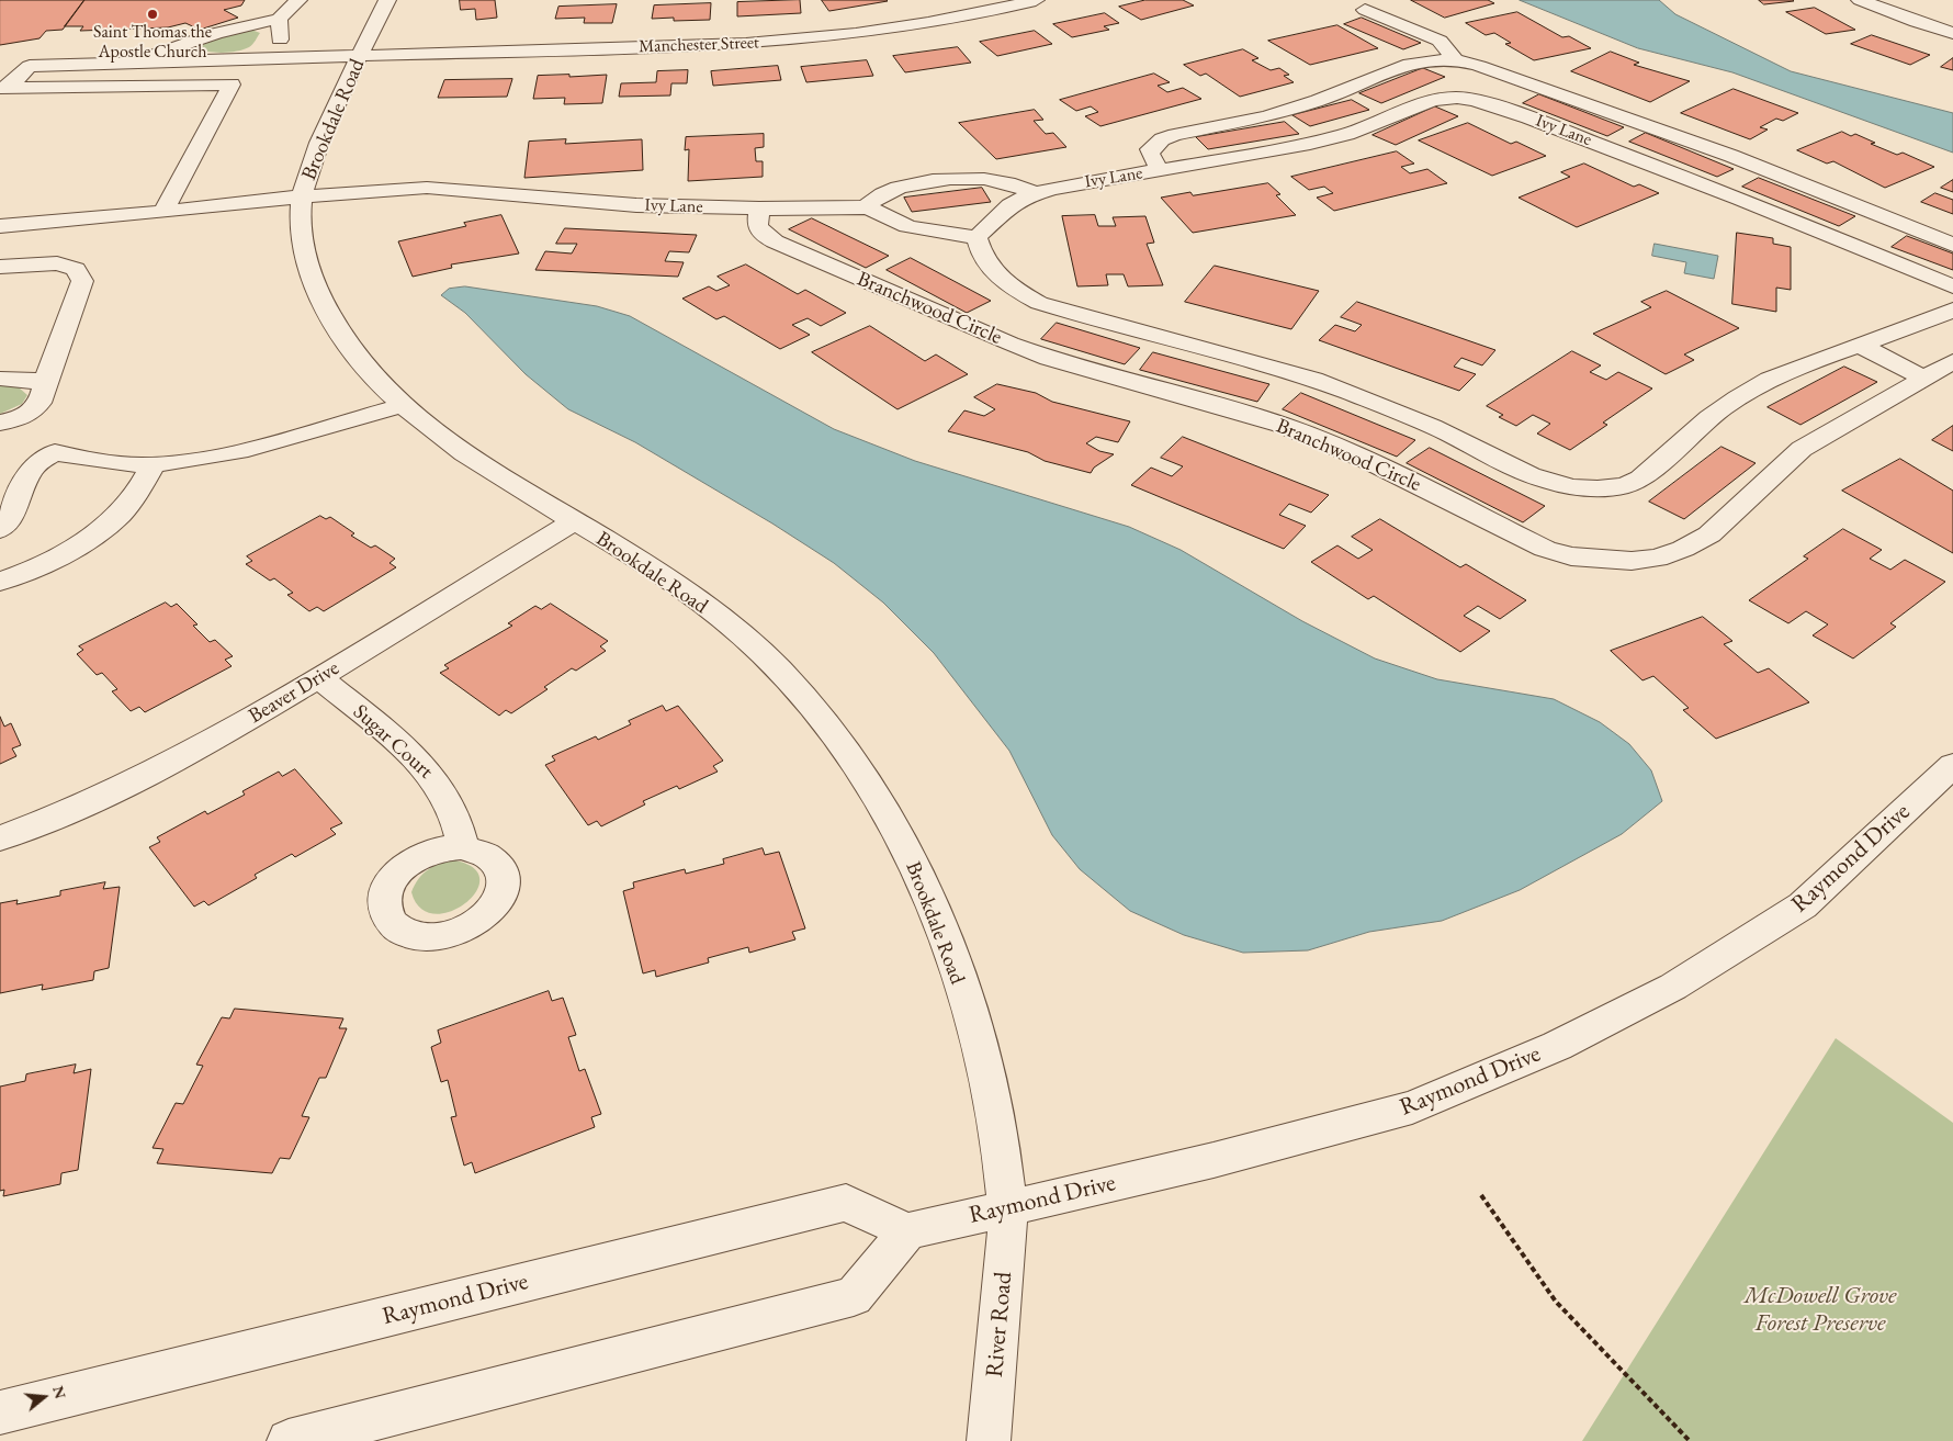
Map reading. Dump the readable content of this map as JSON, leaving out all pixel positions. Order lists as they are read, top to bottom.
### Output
{
  "streets": {
    "street": [
      "Manchester Street",
      "Brookdale Road",
      "Ivy Lane",
      "Branchwood Circle",
      "Beaver Drive",
      "Sugar Court",
      "Raymond Drive",
      "River Road"
    ]
  },
  "crossings": [
    ["Manchester Street", "Brookdale Road"],
    ["Brookdale Road", "Ivy Lane"],
    ["Brookdale Road", "Beaver Drive"],
    ["Brookdale Road", "Raymond Drive"],
    ["Brookdale Road", "River Road"],
    ["Ivy Lane", "Branchwood Circle"],
    ["Beaver Drive", "Sugar Court"],
    ["Raymond Drive", "River Road"]
  ],
  "parks": ["McDowell Grove Forest Preserve"],
  "places": ["Saint Thomas the Apostle Church"],
  "north": "right"
}
